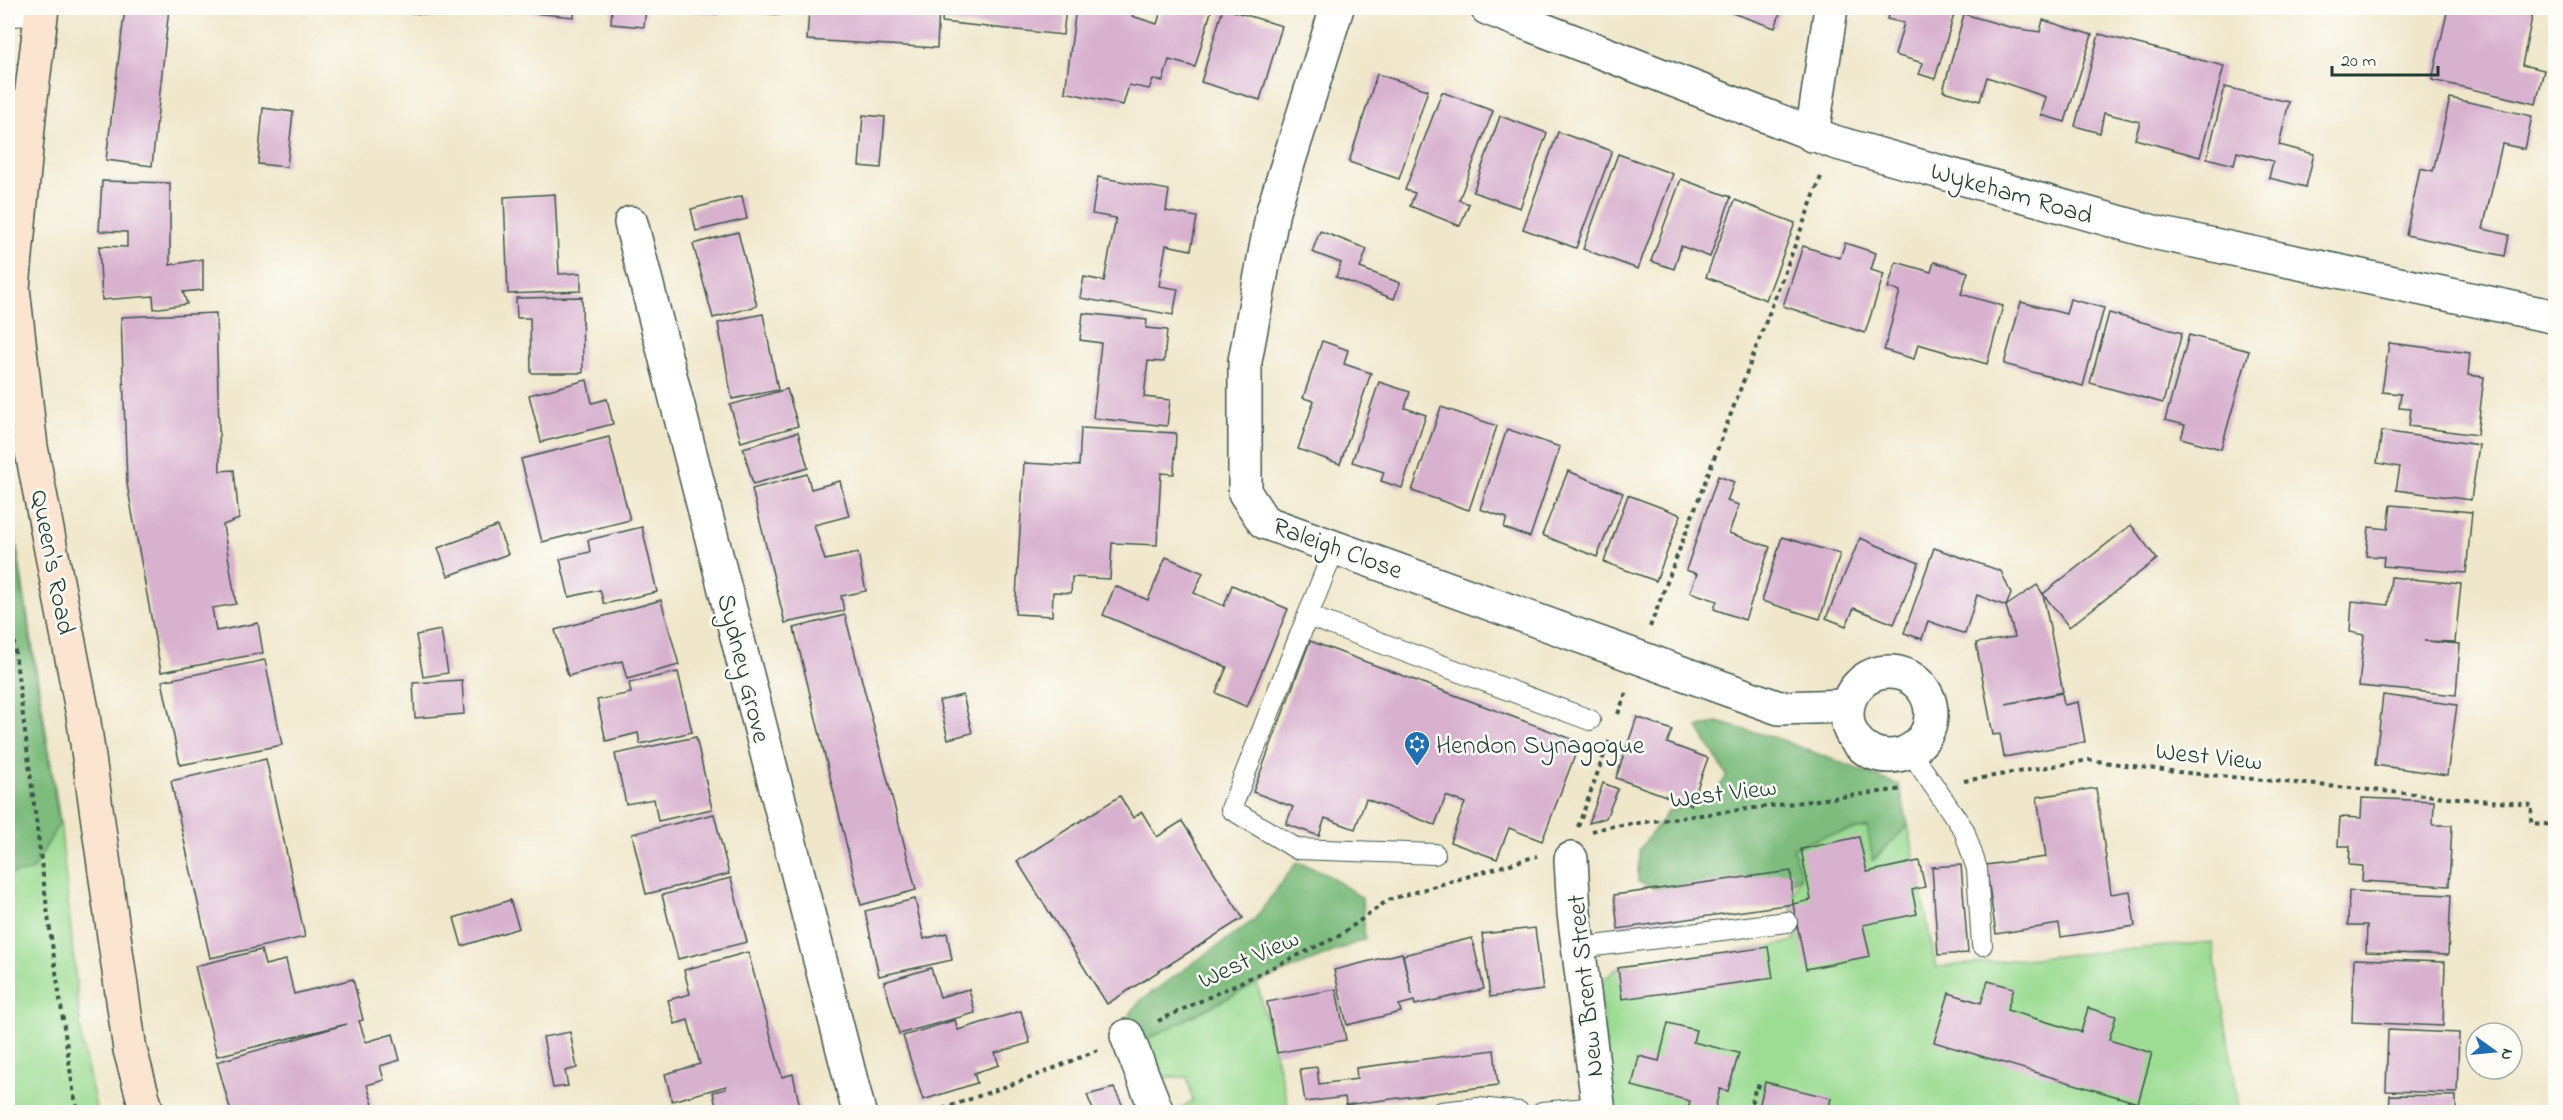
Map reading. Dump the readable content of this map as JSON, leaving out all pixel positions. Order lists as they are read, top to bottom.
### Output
{
  "streets": {
    "main road": ["Queen's Road"],
    "street": [
      "Wykeham Road",
      "Raleigh Close",
      "Sydney Grove",
      "New Brent Street"
    ],
    "path": ["West View"]
  },
  "crossings": [
    ["West View", "New Brent Street"]
  ],
  "places": {
    "synagogue": ["Hendon Synagogue"]
  },
  "scale_bar": "20 m",
  "north": "right"
}
